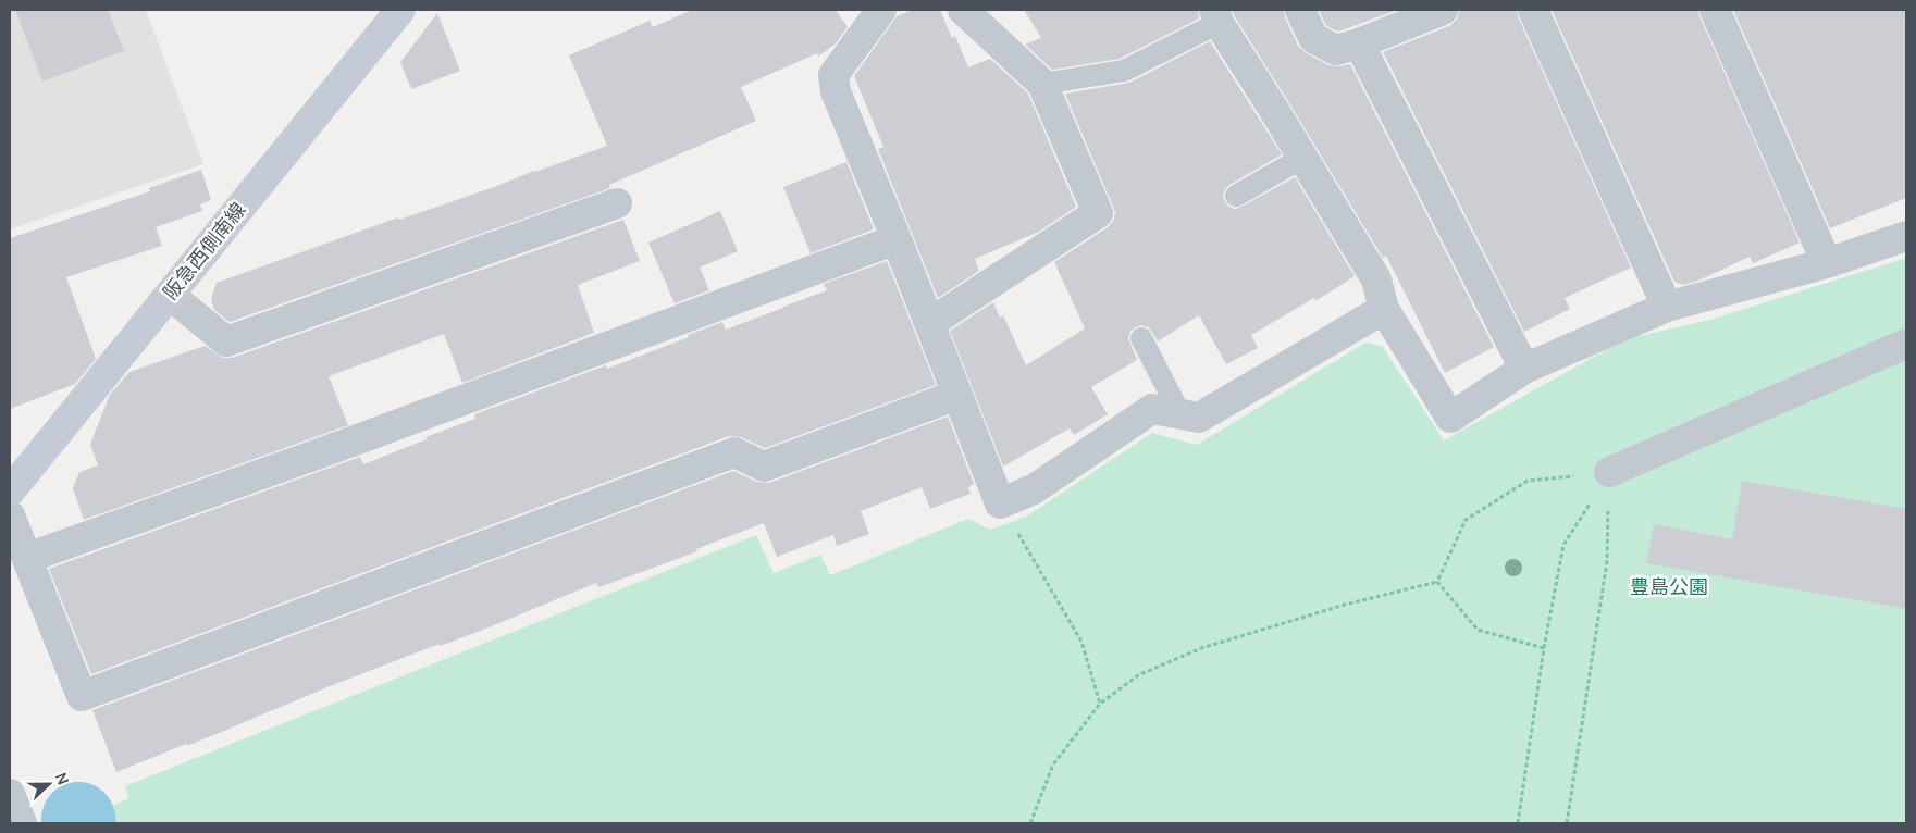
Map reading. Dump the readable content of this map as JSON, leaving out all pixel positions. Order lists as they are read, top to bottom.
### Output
{
  "streets": {
    "street": ["阪急西側南線"]
  },
  "parks": ["豊島公園"],
  "north": "right"
}
